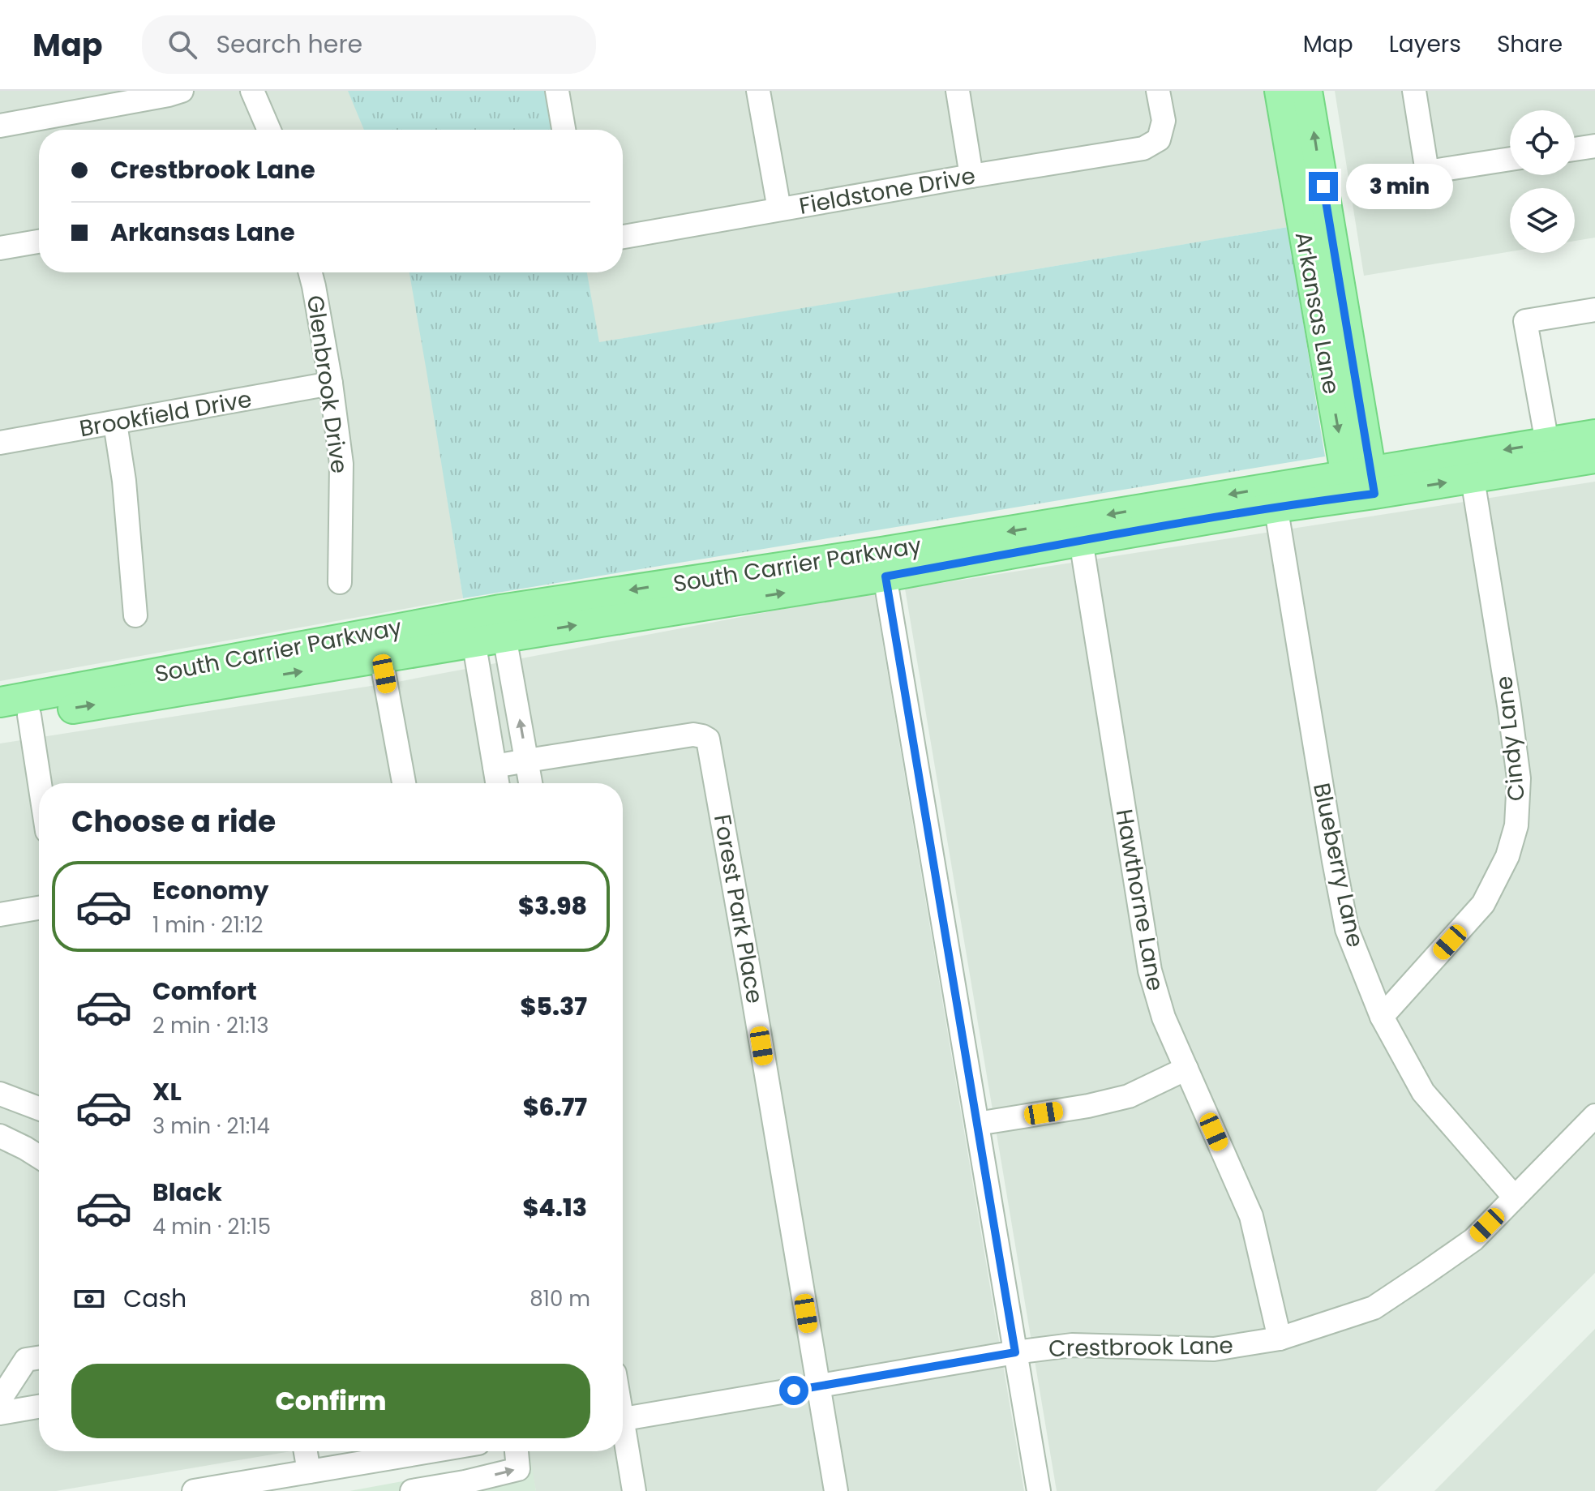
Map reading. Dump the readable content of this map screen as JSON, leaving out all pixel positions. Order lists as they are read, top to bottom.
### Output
{
  "streets": {
    "main road": ["Arkansas Lane", "South Carrier Parkway"],
    "street": [
      "Fieldstone Drive",
      "Glenbrook Drive",
      "Brookfield Drive",
      "Cindy Lane",
      "Blueberry Lane",
      "Hawthorne Lane",
      "Forest Park Place",
      "Crestbrook Lane"
    ]
  },
  "crossings": [
    ["Arkansas Lane", "South Carrier Parkway"],
    ["Glenbrook Drive", "Brookfield Drive"],
    ["South Carrier Parkway", "Cindy Lane"],
    ["South Carrier Parkway", "Blueberry Lane"],
    ["South Carrier Parkway", "Hawthorne Lane"],
    ["Cindy Lane", "Blueberry Lane"],
    ["Blueberry Lane", "Crestbrook Lane"],
    ["Hawthorne Lane", "Crestbrook Lane"],
    ["Forest Park Place", "Crestbrook Lane"]
  ],
  "page": {
    "header": "Map",
    "search": "Search here",
    "nav": ["Map", "Layers", "Share"],
    "banner": ["Crestbrook Lane", "Arkansas Lane"],
    "bubble": "3 min",
    "heading": "Choose a ride",
    "list": [
      {
        "name": "Economy",
        "note": "1 min · 21:12",
        "value": "$3.98"
      },
      {
        "name": "Comfort",
        "note": "2 min · 21:13",
        "value": "$5.37"
      },
      {
        "name": "XL",
        "note": "3 min · 21:14",
        "value": "$6.77"
      },
      {
        "name": "Black",
        "note": "4 min · 21:15",
        "value": "$4.13"
      }
    ],
    "pay": ["Cash", "810 m"],
    "buttons": "Confirm"
  }
}
